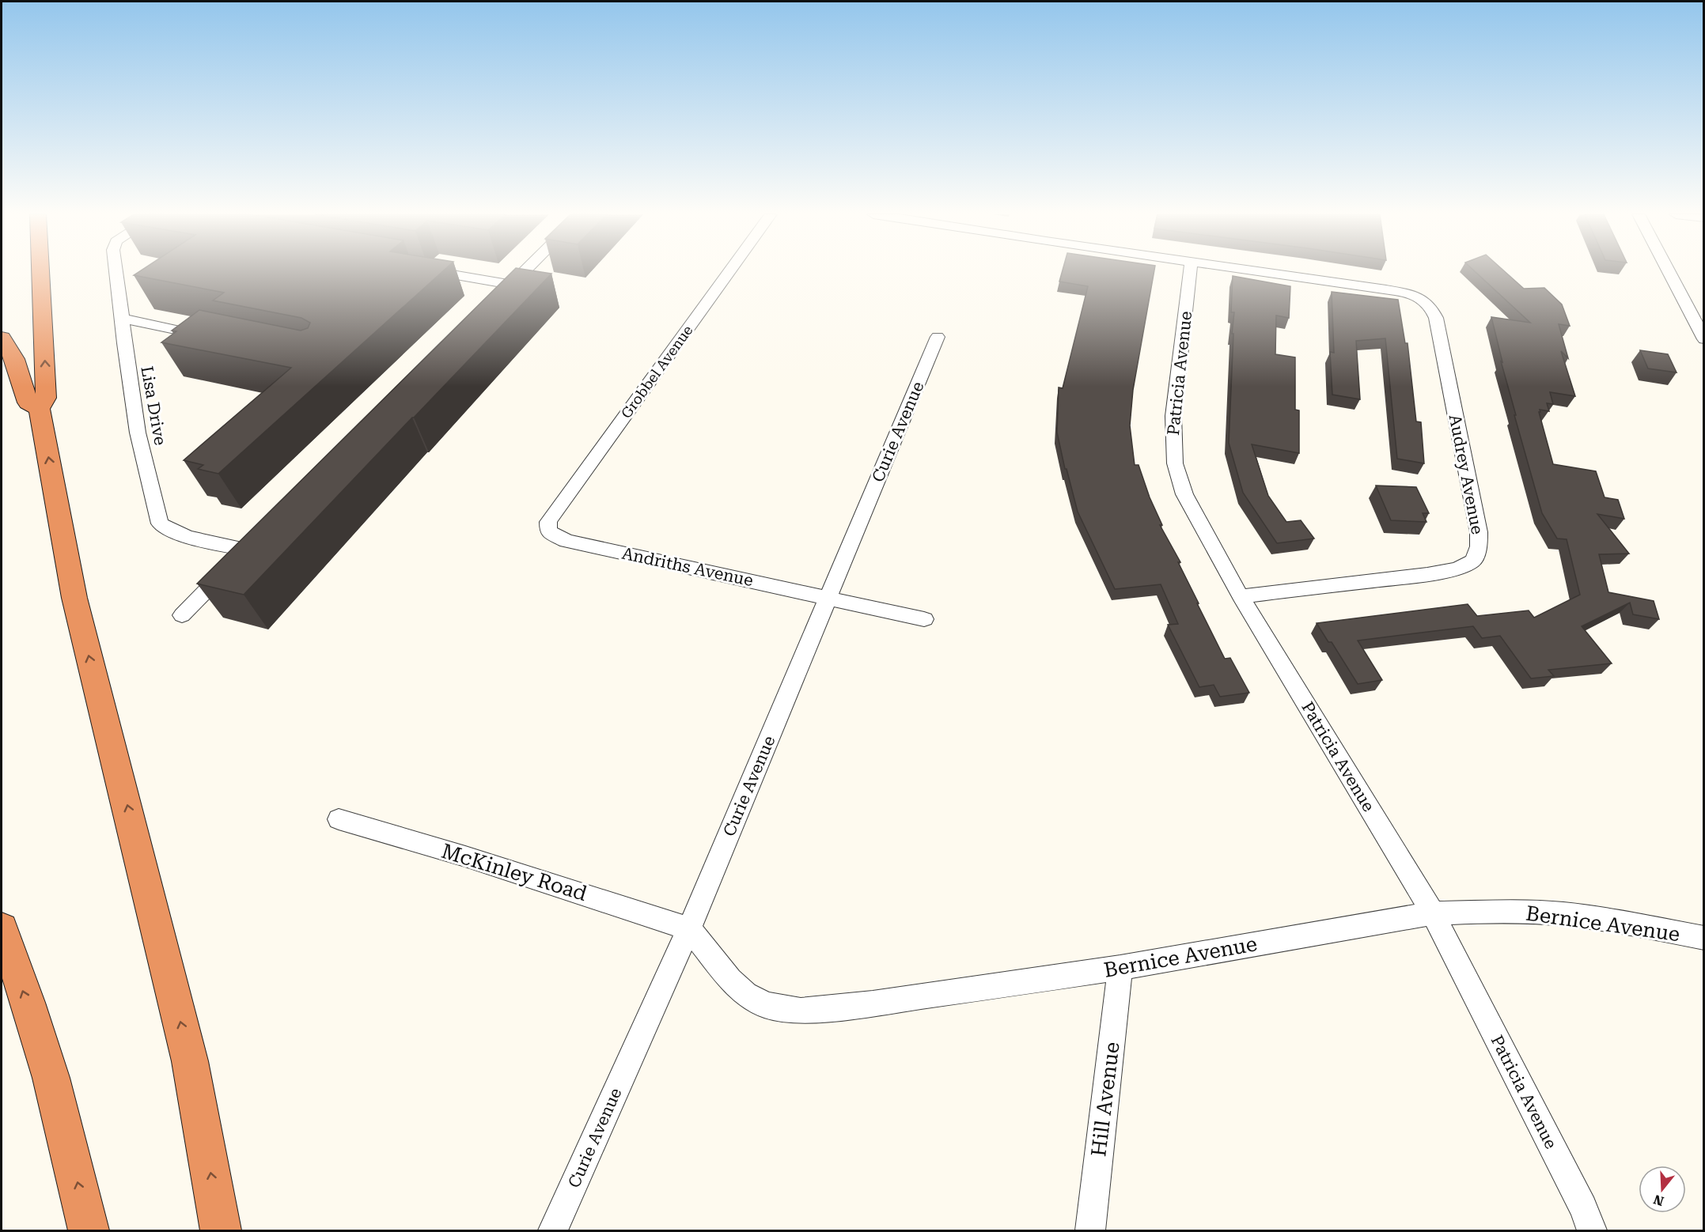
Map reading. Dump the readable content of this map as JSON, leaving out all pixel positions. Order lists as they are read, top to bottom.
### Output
{
  "streets": {
    "street": [
      "Grobbel Avenue",
      "Patricia Avenue",
      "Lisa Drive",
      "Curie Avenue",
      "Audrey Avenue",
      "Andriths Avenue",
      "McKinley Road",
      "Bernice Avenue",
      "Hill Avenue"
    ]
  },
  "crossings": [
    ["Grobbel Avenue", "Andriths Avenue"],
    ["Patricia Avenue", "Audrey Avenue"],
    ["Patricia Avenue", "Bernice Avenue"],
    ["Curie Avenue", "Andriths Avenue"],
    ["Curie Avenue", "McKinley Road"],
    ["Curie Avenue", "Bernice Avenue"],
    ["McKinley Road", "Bernice Avenue"],
    ["Bernice Avenue", "Hill Avenue"]
  ],
  "north": "bottom"
}
